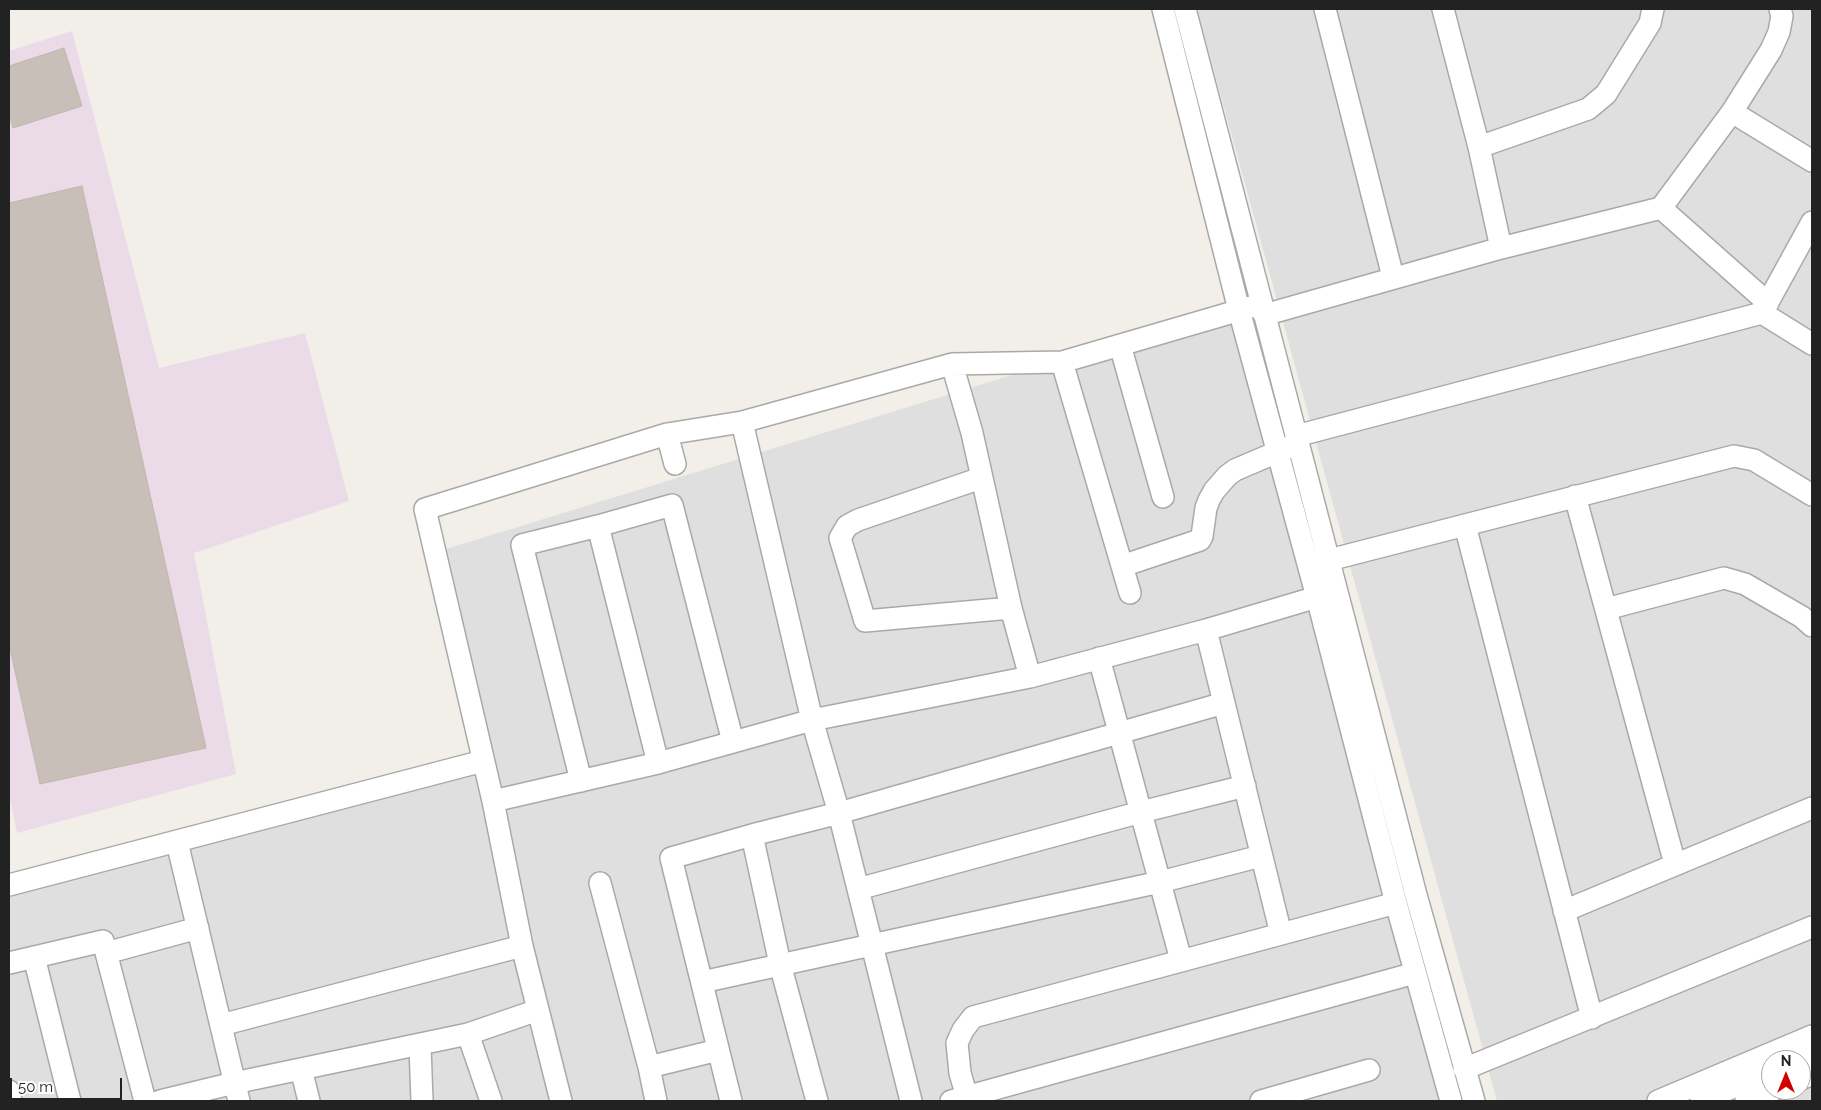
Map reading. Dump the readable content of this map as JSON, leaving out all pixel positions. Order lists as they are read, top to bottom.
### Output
{
  "scale_bar": "50 m",
  "north": "top"
}
